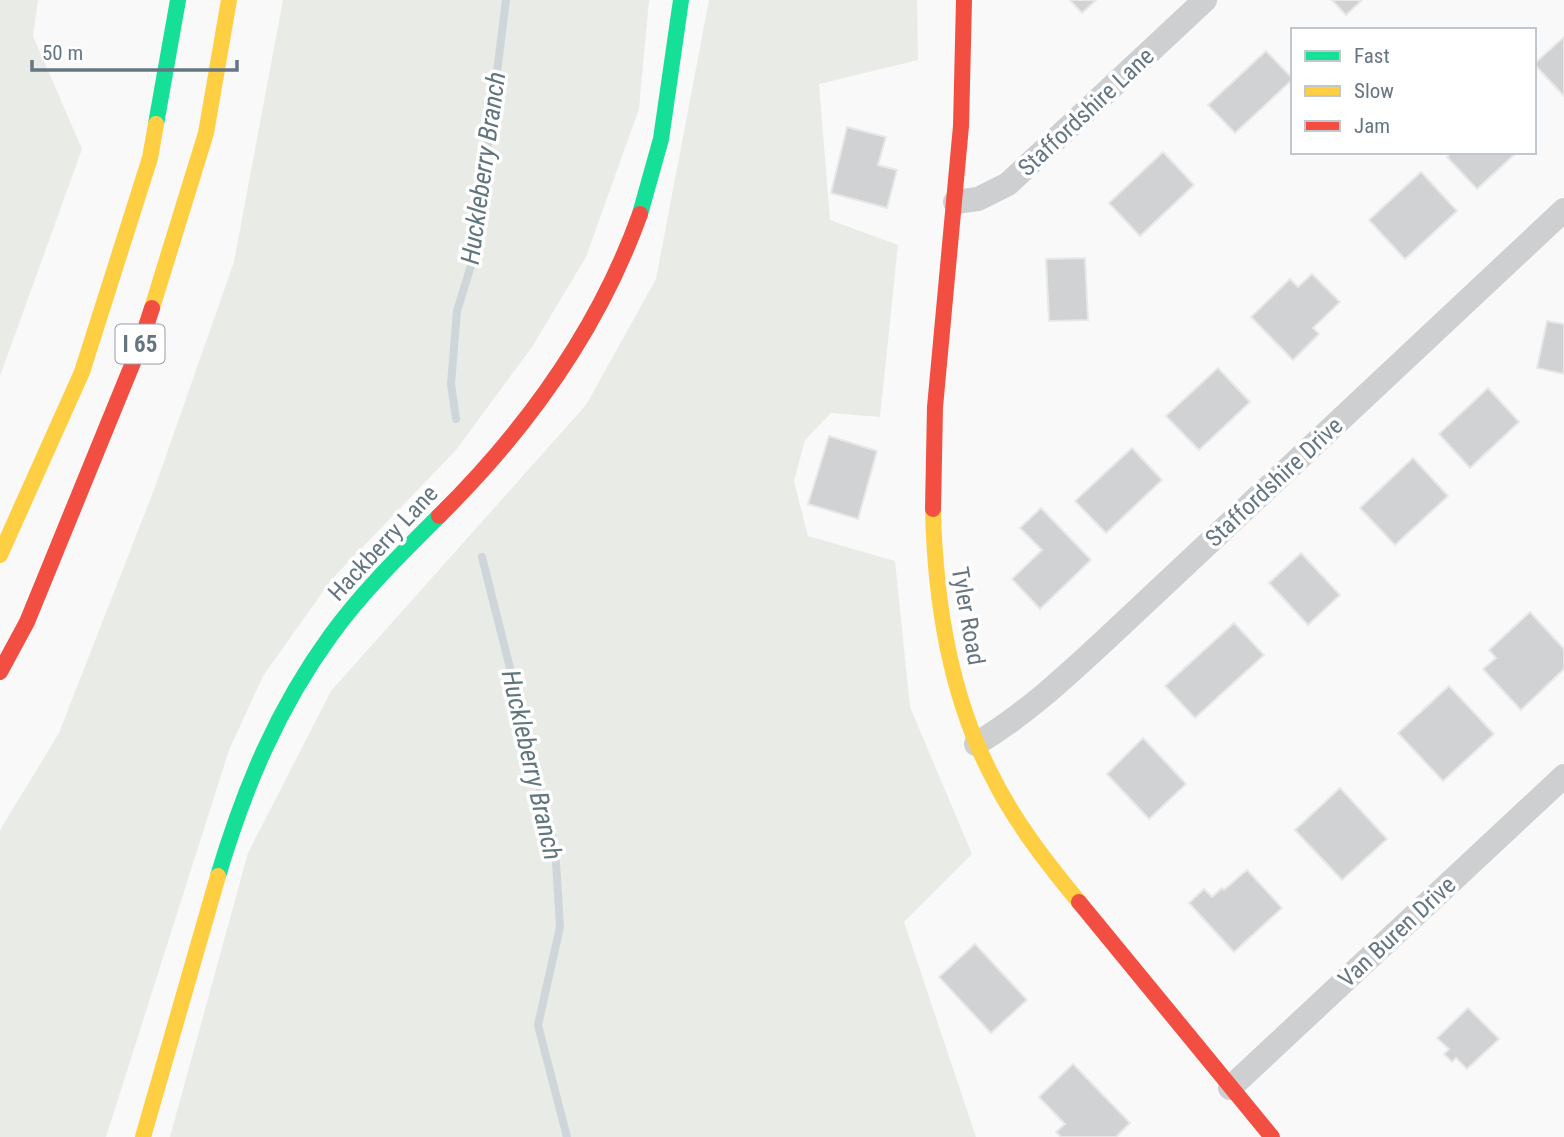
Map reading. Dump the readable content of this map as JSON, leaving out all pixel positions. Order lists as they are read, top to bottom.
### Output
{
  "streets": {
    "main road": ["I 65", "Hackberry Lane", "Tyler Road"],
    "street": ["Staffordshire Lane", "Staffordshire Drive", "Van Buren Drive"]
  },
  "crossings": [
    ["Staffordshire Lane", "Tyler Road"],
    ["Staffordshire Drive", "Tyler Road"],
    ["Tyler Road", "Van Buren Drive"]
  ],
  "water": ["Huckleberry Branch"],
  "legend": ["Fast", "Slow", "Jam"],
  "scale_bar": "50 m"
}
